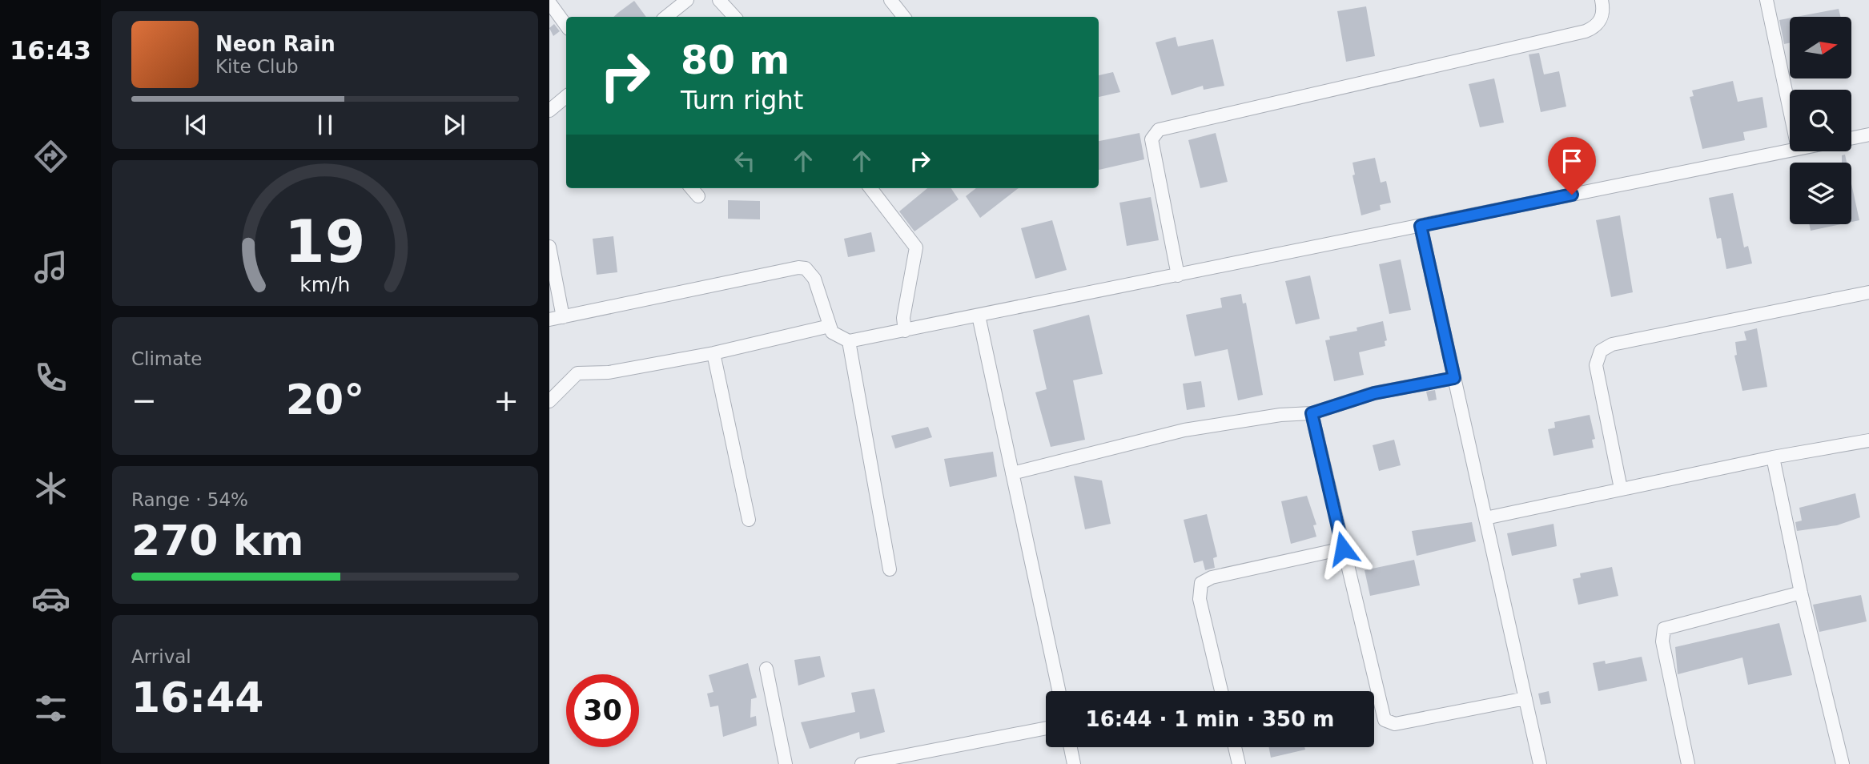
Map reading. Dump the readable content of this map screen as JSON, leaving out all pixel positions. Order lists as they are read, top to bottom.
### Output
{
  "north": "right",
  "page": {
    "tabs": "16:43",
    "turn": ["80 m", "Turn right"],
    "song": ["Neon Rain", "Kite Club"],
    "tile": [
      "Climate",
      ["Range · 54%", "270 km"],
      ["Arrival", "16:44"]
    ],
    "heat": ["−", "20°", "+"],
    "limit": "30",
    "trip": "16:44 · 1 min · 350 m",
    "gauge": ["19", "km/h"]
  }
}
